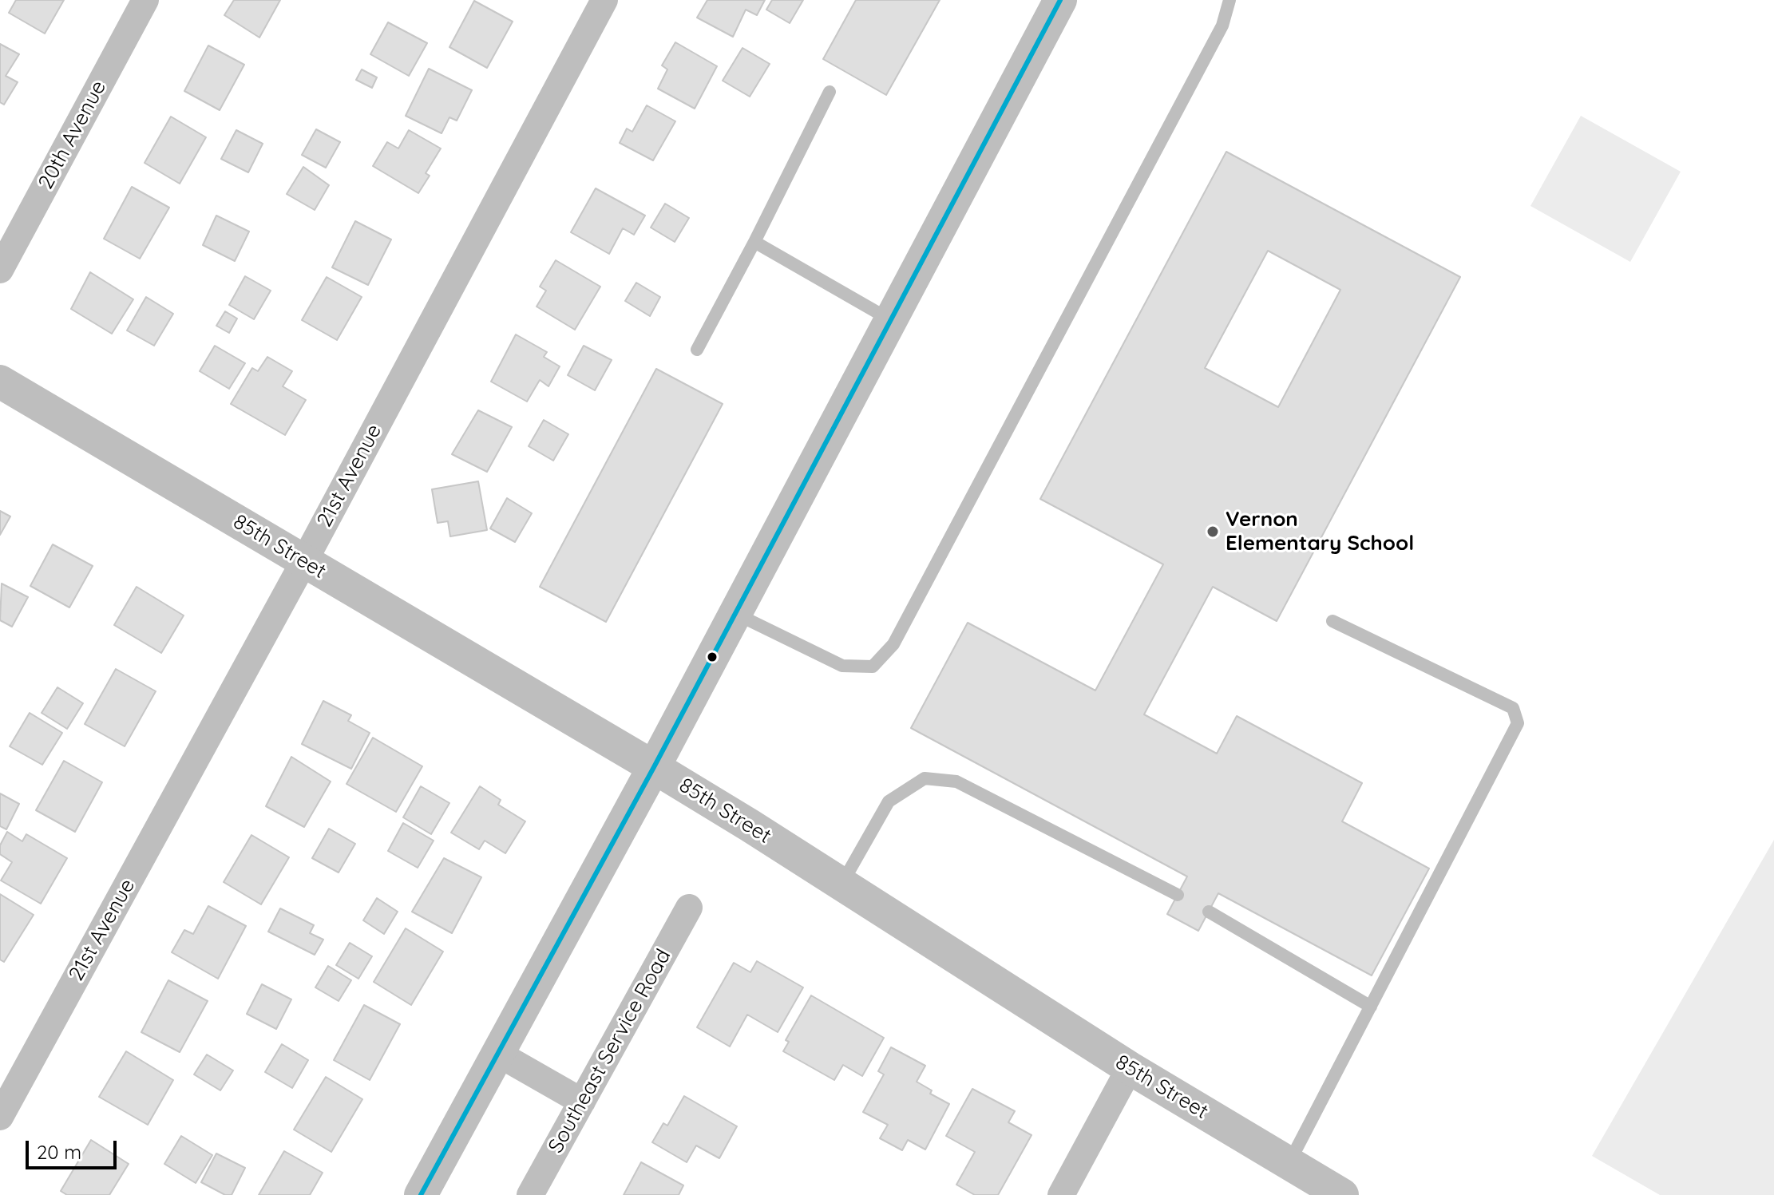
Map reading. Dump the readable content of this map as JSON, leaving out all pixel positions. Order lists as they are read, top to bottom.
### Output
{
  "streets": {
    "street": [
      "20th Avenue",
      "21st Avenue",
      "85th Street",
      "Southeast Service Road"
    ]
  },
  "crossings": [
    ["21st Avenue", "85th Street"]
  ],
  "places": ["Vernon Elementary School"],
  "scale_bar": "20 m"
}
